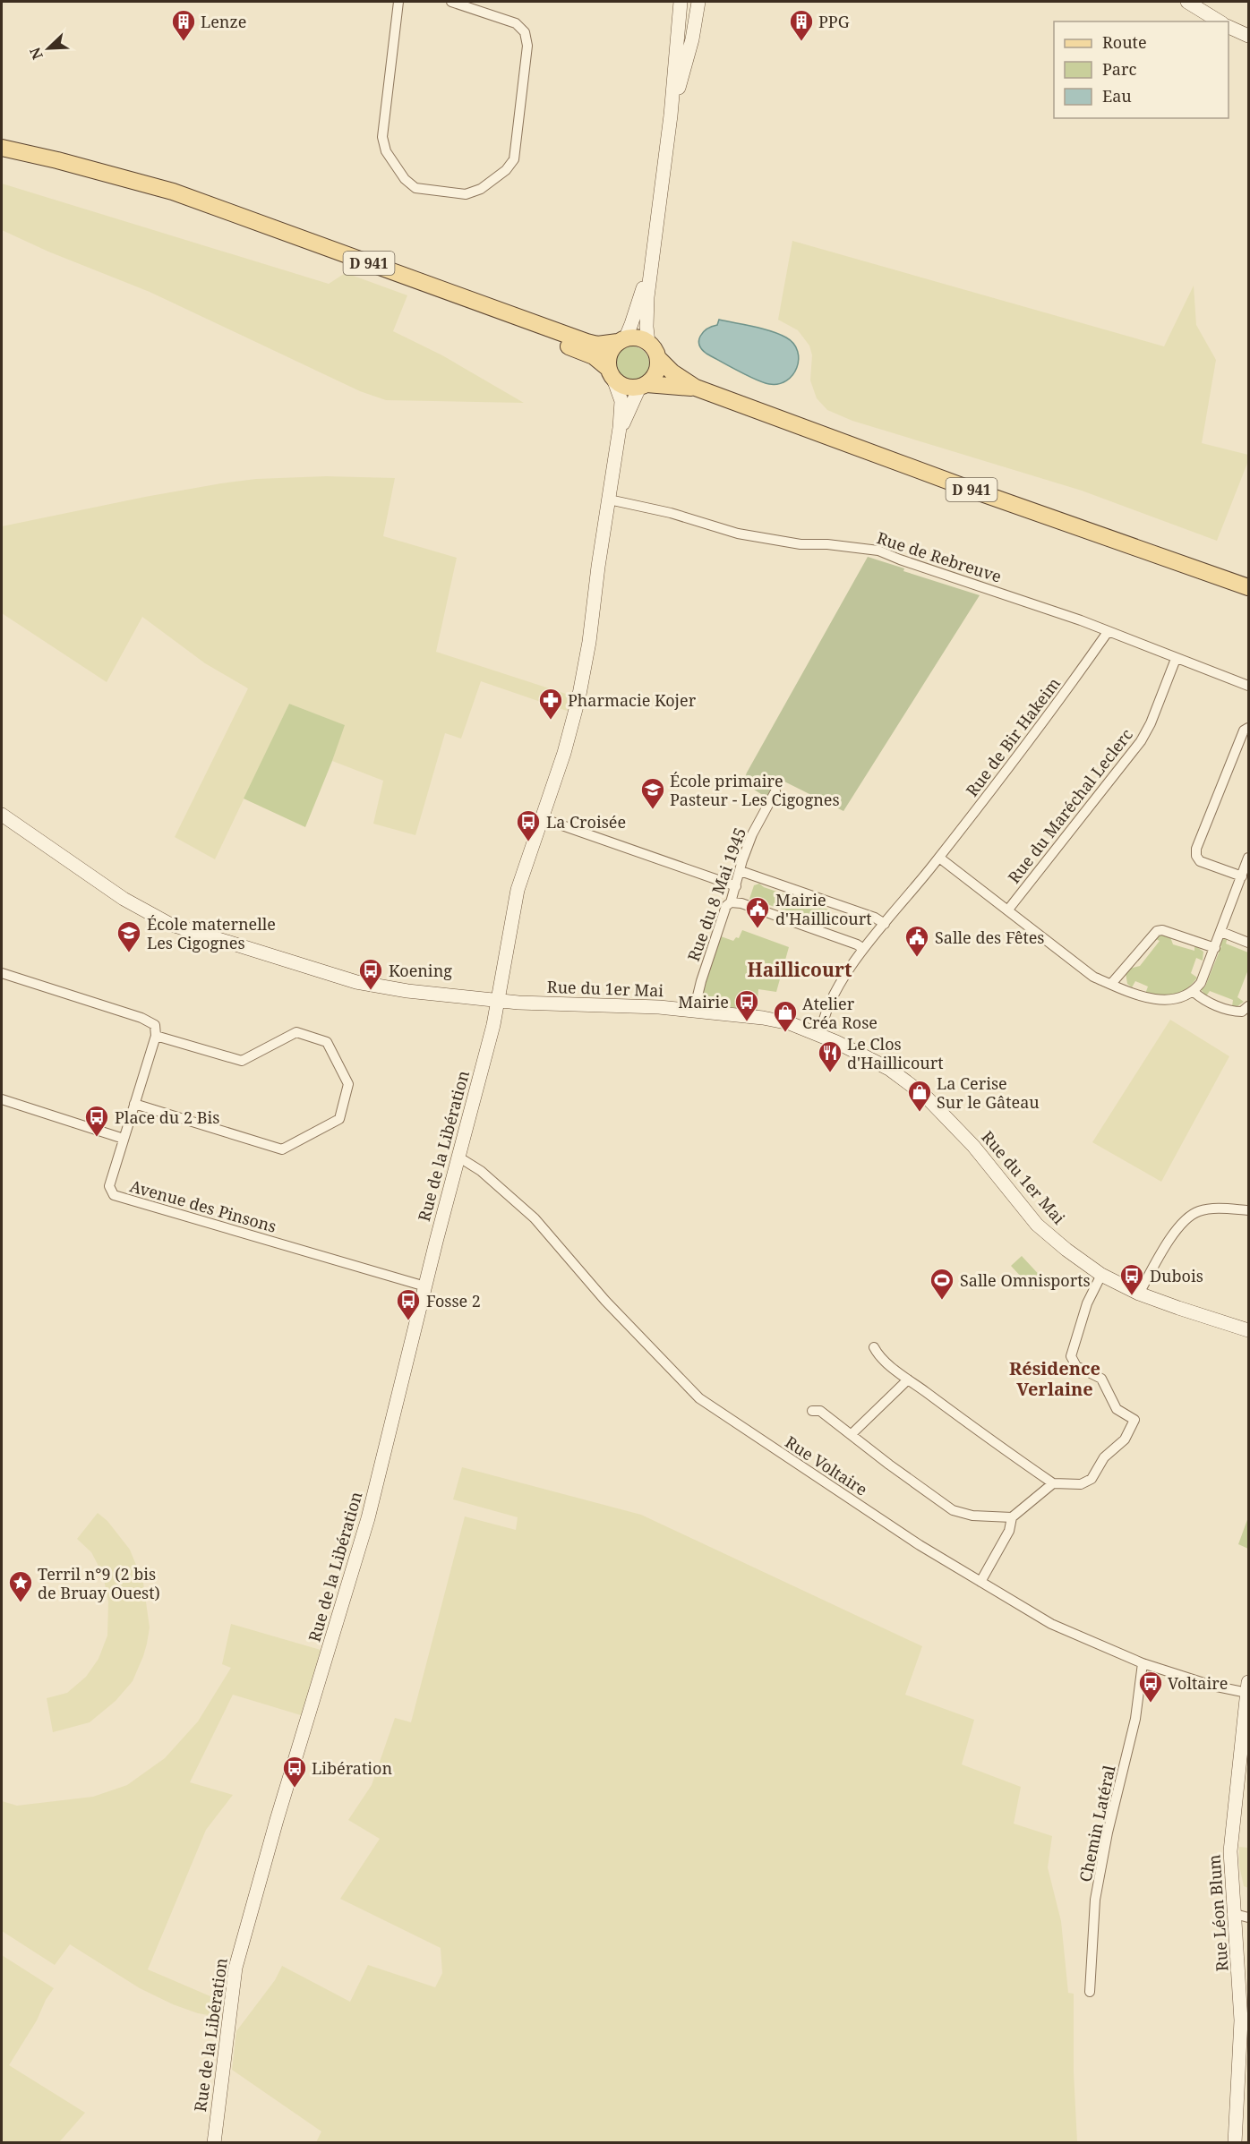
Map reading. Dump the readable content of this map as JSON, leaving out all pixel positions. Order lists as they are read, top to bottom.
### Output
{
  "streets": {
    "main road": [
      "D 941",
      "Rue du 1er Mai",
      "Rue de la Libération",
      "Rue Léon Blum"
    ],
    "street": [
      "Rue de Rebreuve",
      "Rue de Bir Hakeim",
      "Rue du Maréchal Leclerc",
      "Rue du 8 Mai 1945",
      "Avenue des Pinsons",
      "Rue Voltaire",
      "Chemin Latéral"
    ]
  },
  "crossings": [
    ["Rue de Rebreuve", "Rue de Bir Hakeim"],
    ["Rue de Rebreuve", "Rue du Maréchal Leclerc"],
    ["Rue de Rebreuve", "Rue de la Libération"],
    ["Rue de Bir Hakeim", "Rue du 1er Mai"],
    ["Rue du 8 Mai 1945", "Rue du 1er Mai"],
    ["Rue du 1er Mai", "Rue de la Libération"],
    ["Rue de la Libération", "Avenue des Pinsons"],
    ["Rue de la Libération", "Rue Voltaire"],
    ["Rue Voltaire", "Chemin Latéral"],
    ["Rue Voltaire", "Rue Léon Blum"]
  ],
  "districts": ["Haillicourt", "Résidence Verlaine"],
  "places": {
    "building": ["Lenze", "PPG"],
    "pharmacy": ["Pharmacie Kojer"],
    "school or university": ["École primaire Pasteur - Les Cigognes", "École maternelle Les Cigognes"],
    "bus stop": [
      "La Croisée",
      "Koening",
      "Mairie",
      "Place du 2 Bis",
      "Dubois",
      "Fosse 2",
      "Voltaire",
      "Libération"
    ],
    "public building": ["Mairie d'Haillicourt", "Salle des Fêtes"],
    "shop": ["Atelier Créa Rose", "La Cerise Sur le Gâteau"],
    "restaurant": ["Le Clos d'Haillicourt"],
    "sports": ["Salle Omnisports"],
    "place": ["Terril n°9 (2 bis de Bruay Ouest)"]
  },
  "legend": ["Route", "Parc", "Eau"],
  "north": "bottom left"
}
